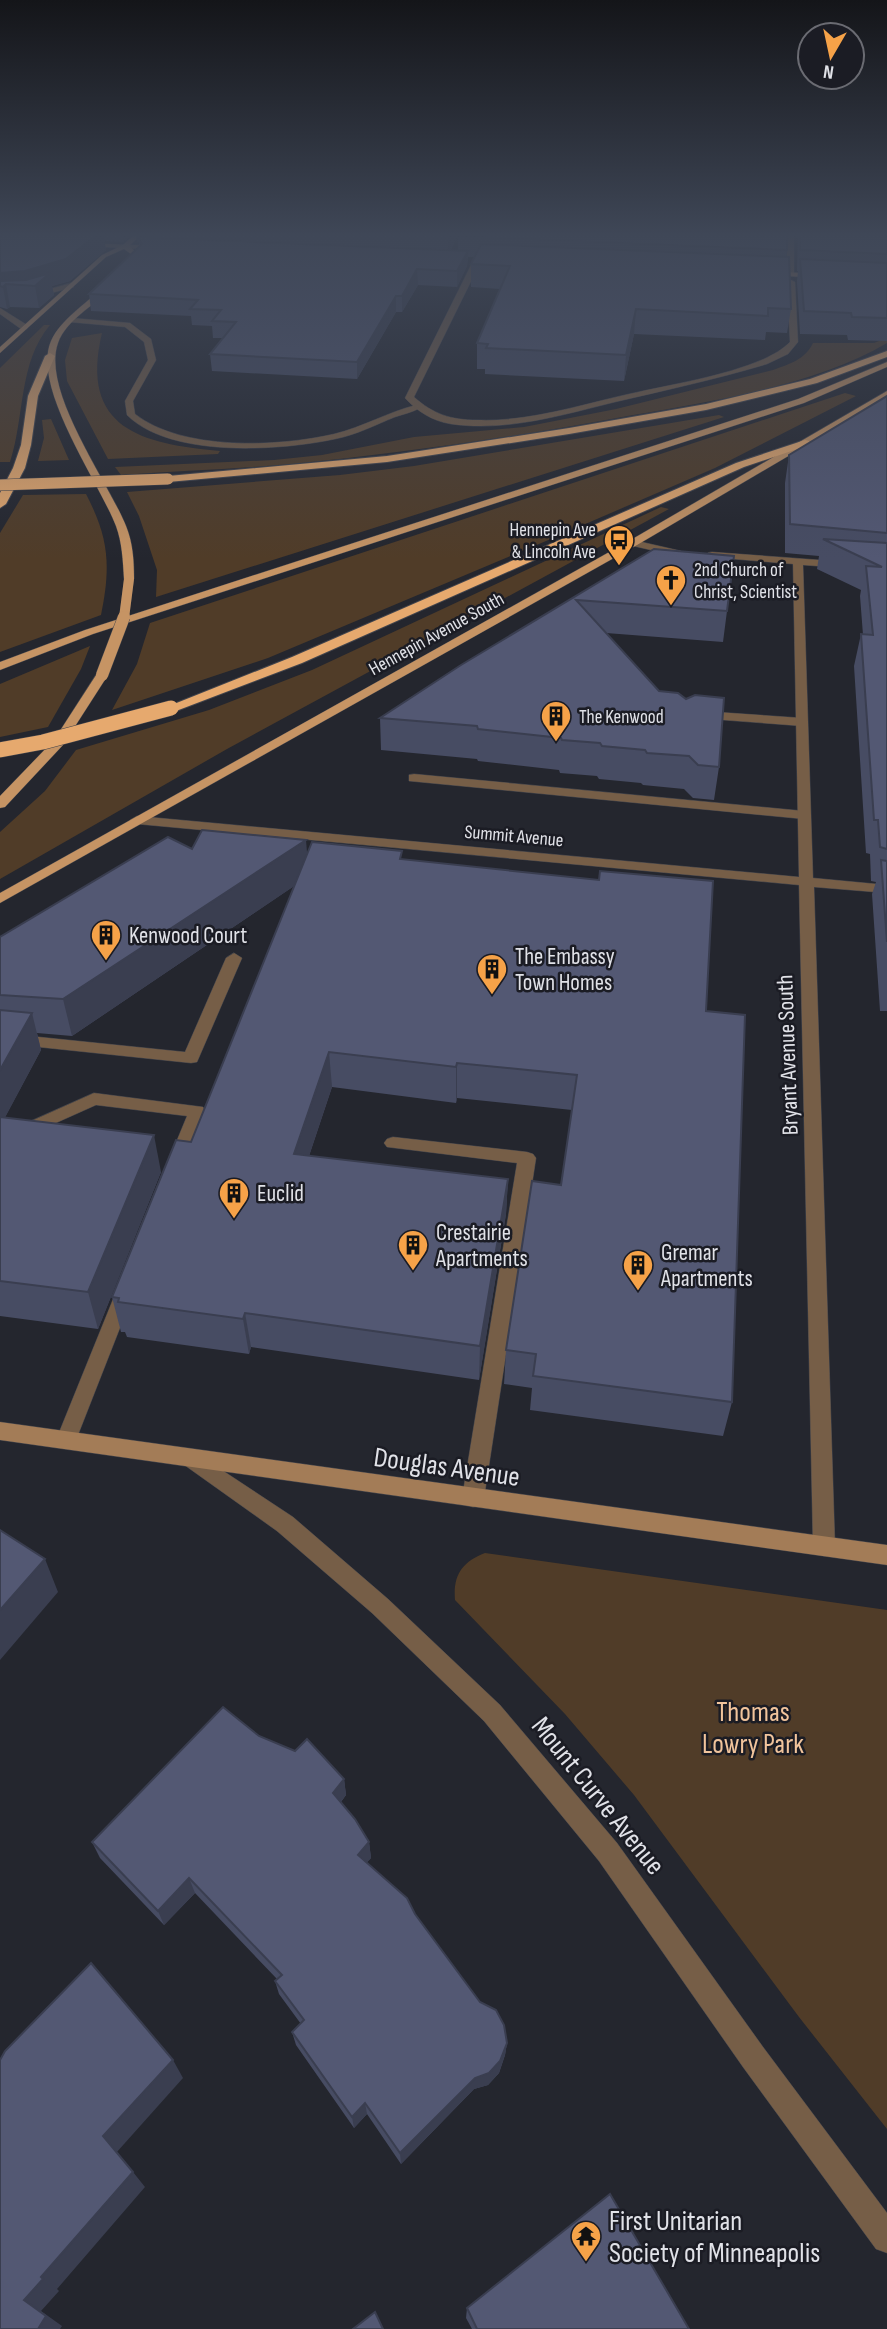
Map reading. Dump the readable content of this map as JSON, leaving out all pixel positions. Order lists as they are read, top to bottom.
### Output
{
  "streets": {
    "main road": ["Hennepin Avenue South"],
    "street": [
      "Summit Avenue",
      "Bryant Avenue South",
      "Douglas Avenue",
      "Mount Curve Avenue"
    ]
  },
  "crossings": [
    ["Hennepin Avenue South", "Summit Avenue"],
    ["Summit Avenue", "Bryant Avenue South"],
    ["Bryant Avenue South", "Douglas Avenue"],
    ["Douglas Avenue", "Mount Curve Avenue"]
  ],
  "parks": ["Thomas Lowry Park"],
  "places": {
    "bus stop": ["Hennepin Ave & Lincoln Ave"],
    "church": ["2nd Church of Christ, Scientist"],
    "building": [
      "The Kenwood",
      "Kenwood Court",
      "The Embassy Town Homes",
      "Euclid",
      "Crestairie Apartments",
      "Gremar Apartments"
    ],
    "temple": ["First Unitarian Society of Minneapolis"]
  },
  "north": "bottom"
}
